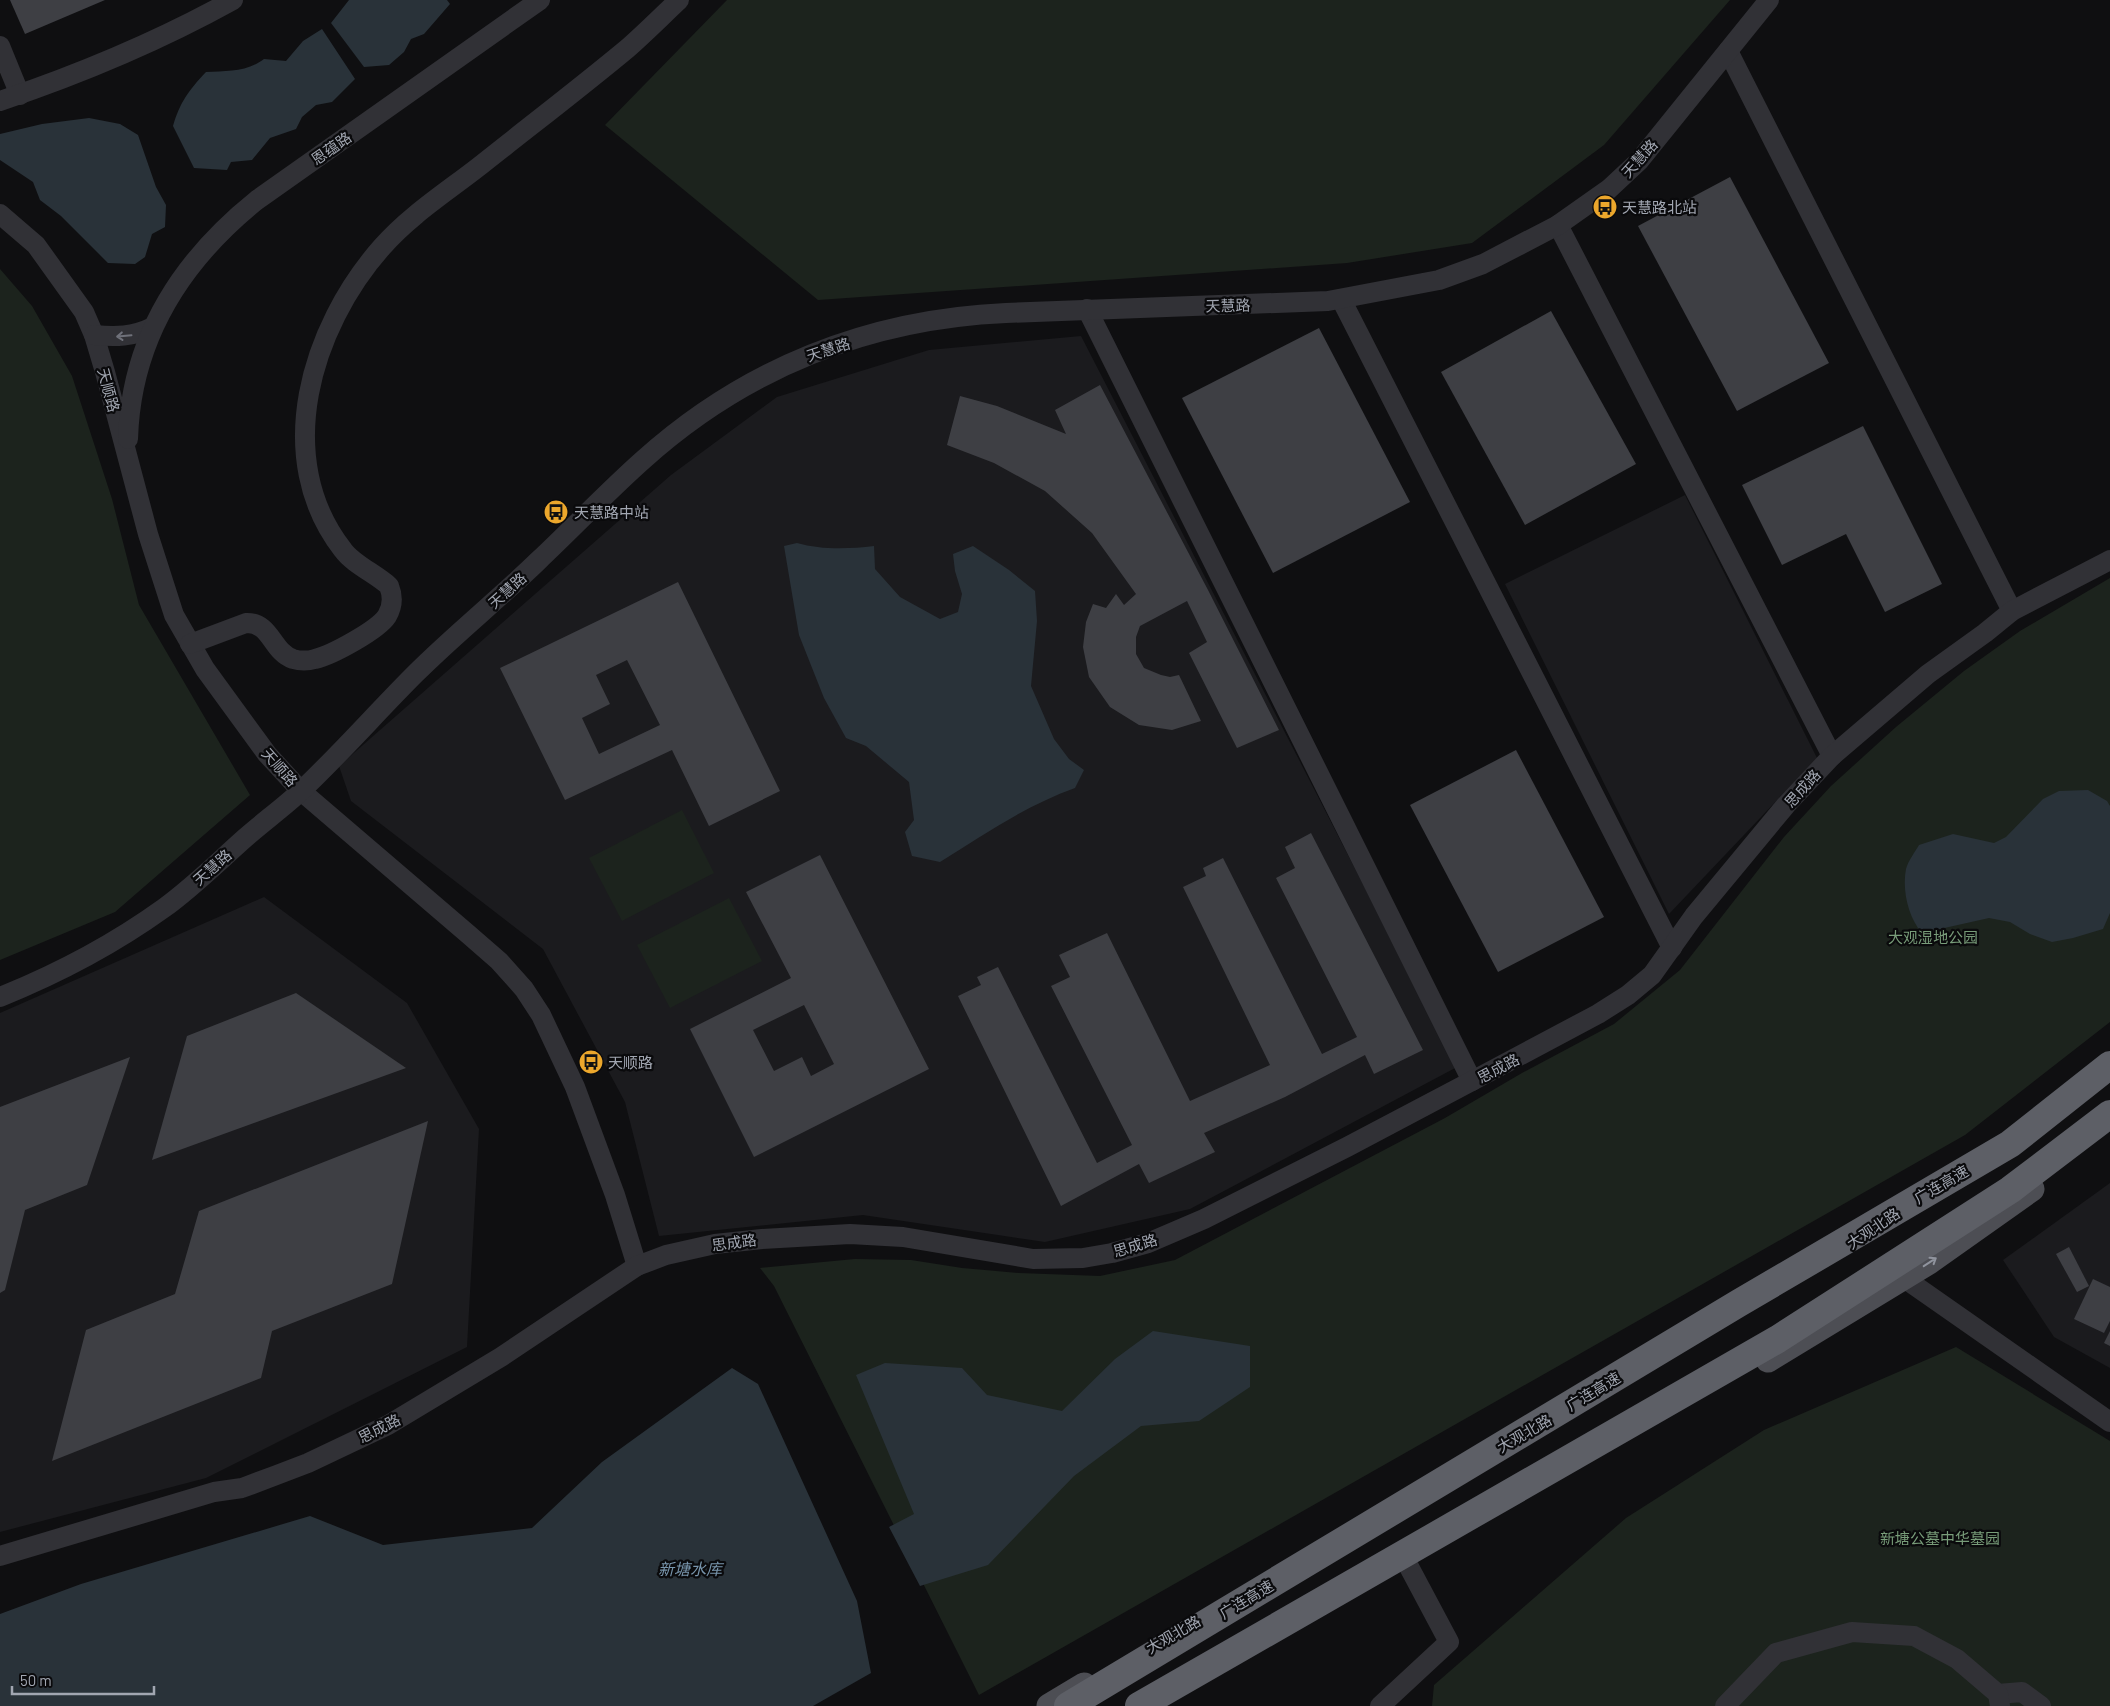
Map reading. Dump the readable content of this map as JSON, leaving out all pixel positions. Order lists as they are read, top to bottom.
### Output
{
  "streets": {
    "highway": ["广连高速"],
    "main road": ["大观北路"],
    "street": [
      "恩蕴路",
      "天慧路",
      "天顺路",
      "思成路"
    ]
  },
  "crossings": [
    ["恩蕴路", "天顺路"],
    ["天慧路", "天顺路"],
    ["天顺路", "思成路"],
    ["广连高速", "大观北路"]
  ],
  "water": ["新塘水库"],
  "parks": ["大观湿地公园", "新塘公墓中华墓园"],
  "places": {
    "bus stop": ["天慧路北站", "天慧路中站", "天顺路"]
  },
  "scale_bar": "50 m"
}
